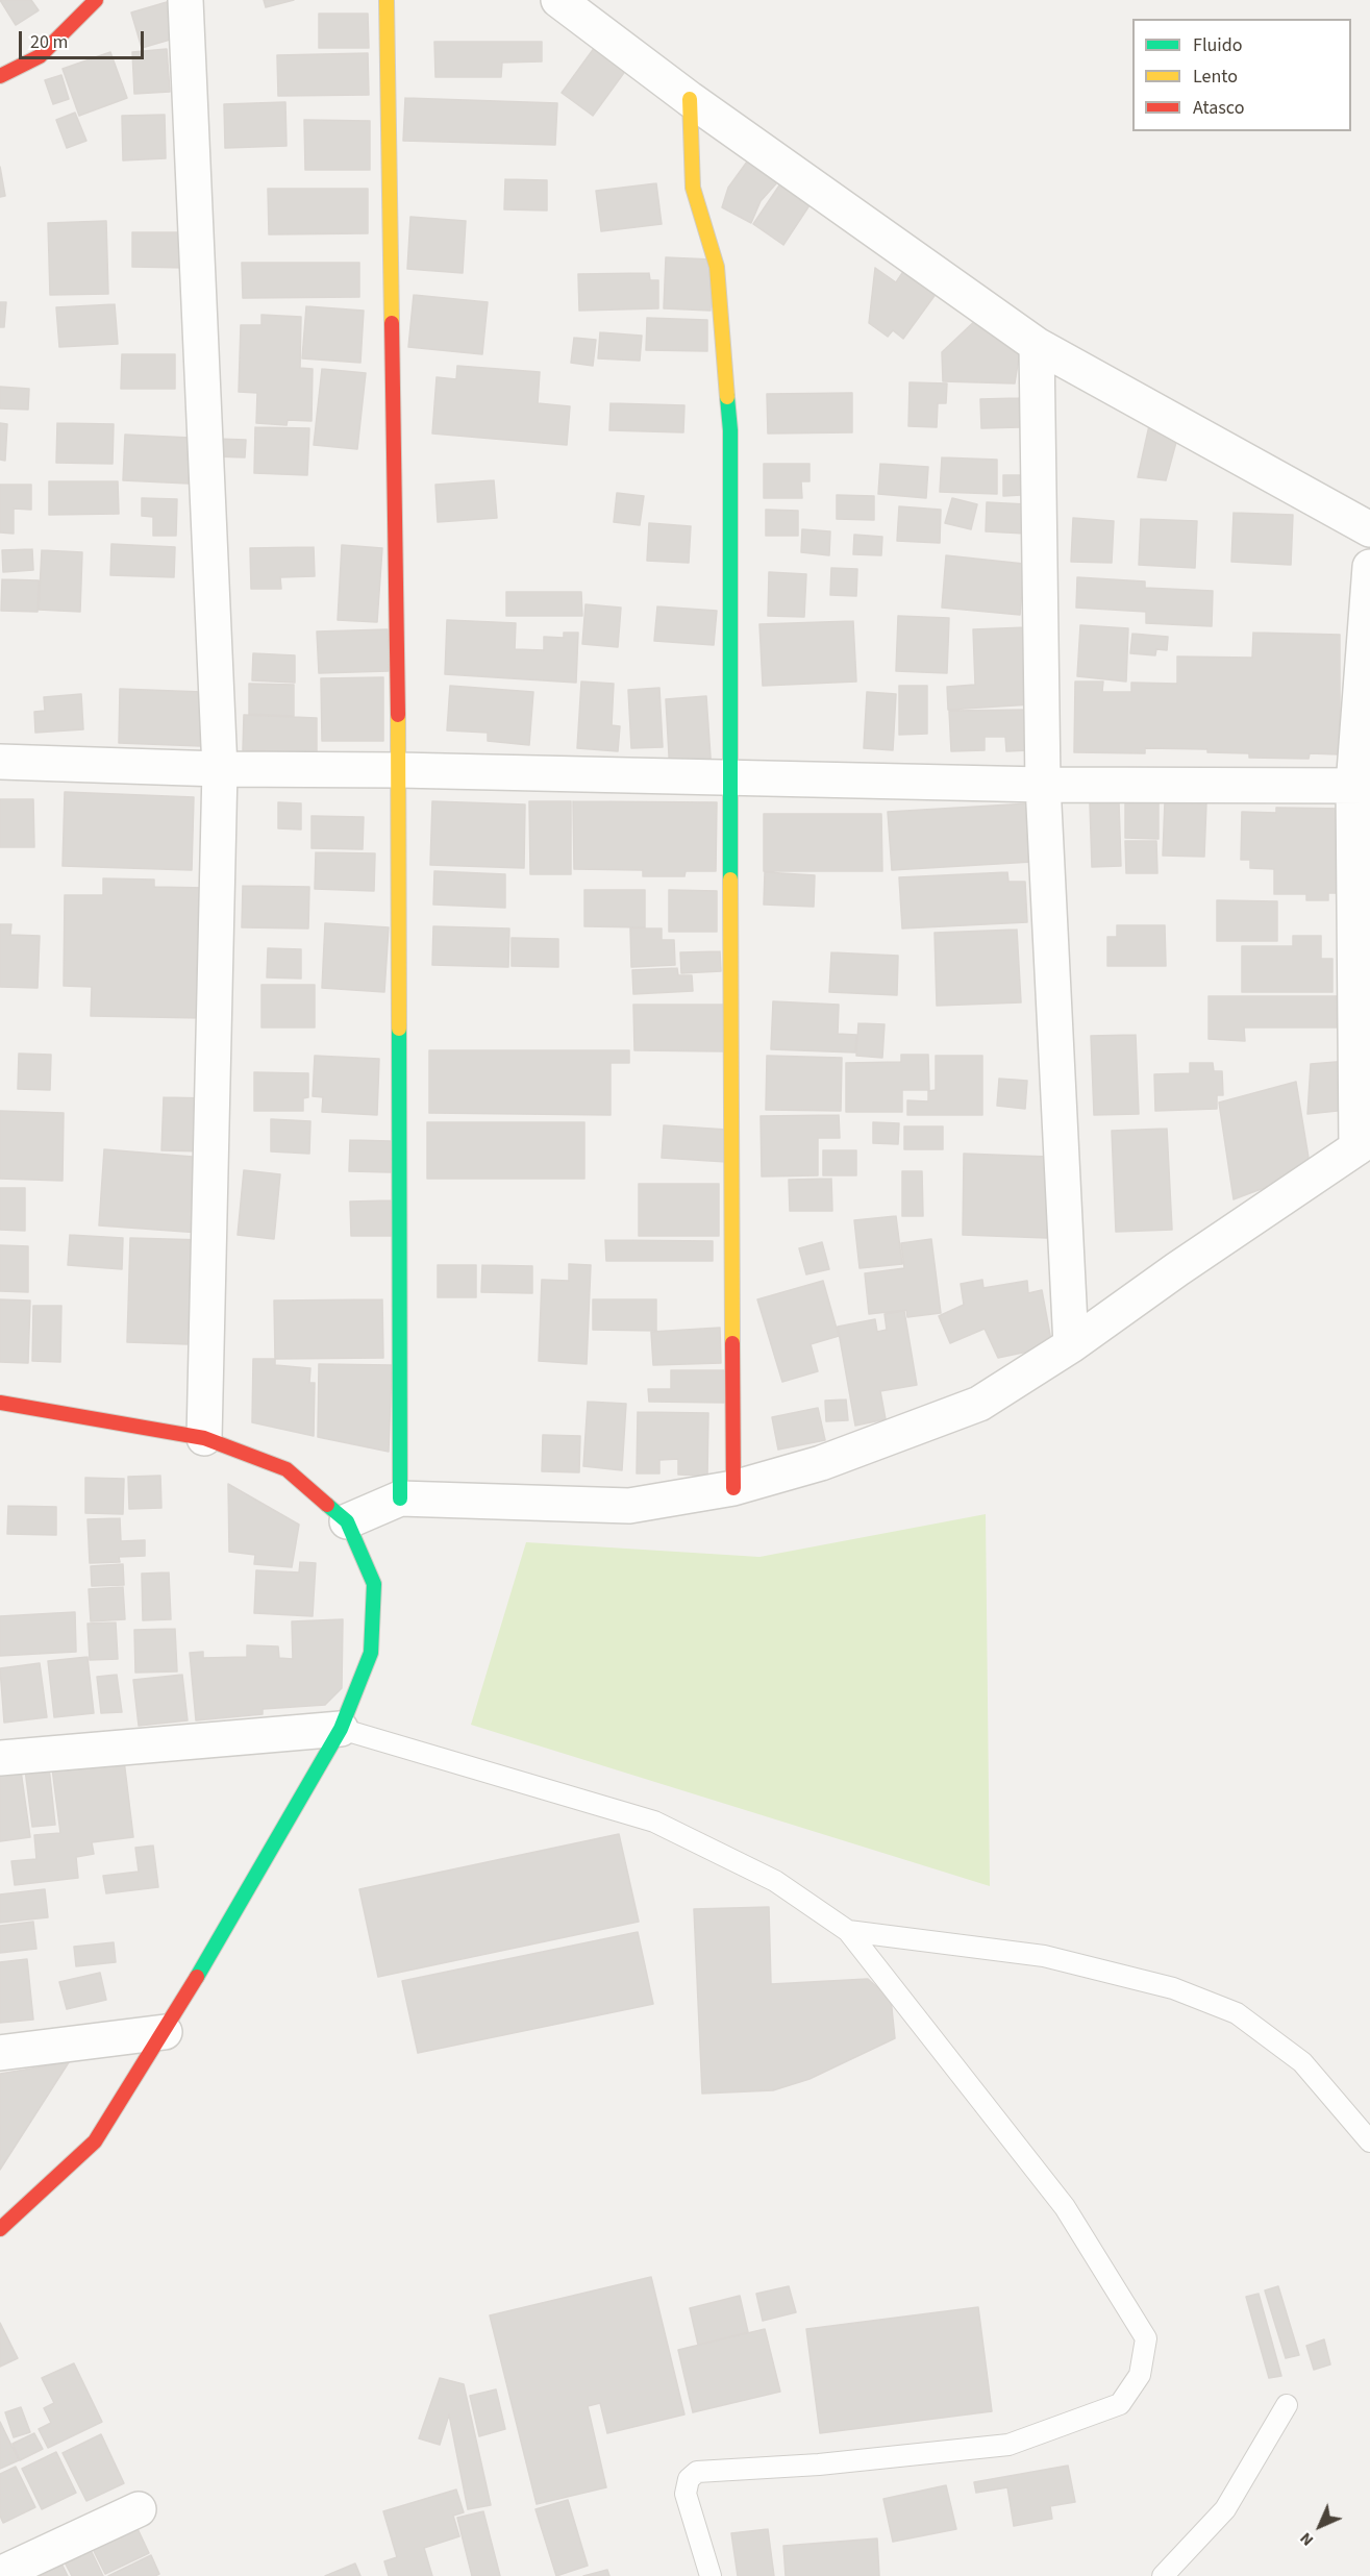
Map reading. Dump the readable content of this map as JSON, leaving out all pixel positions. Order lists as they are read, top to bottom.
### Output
{
  "legend": ["Fluido", "Lento", "Atasco"],
  "scale_bar": "20 m",
  "north": "bottom left"
}
